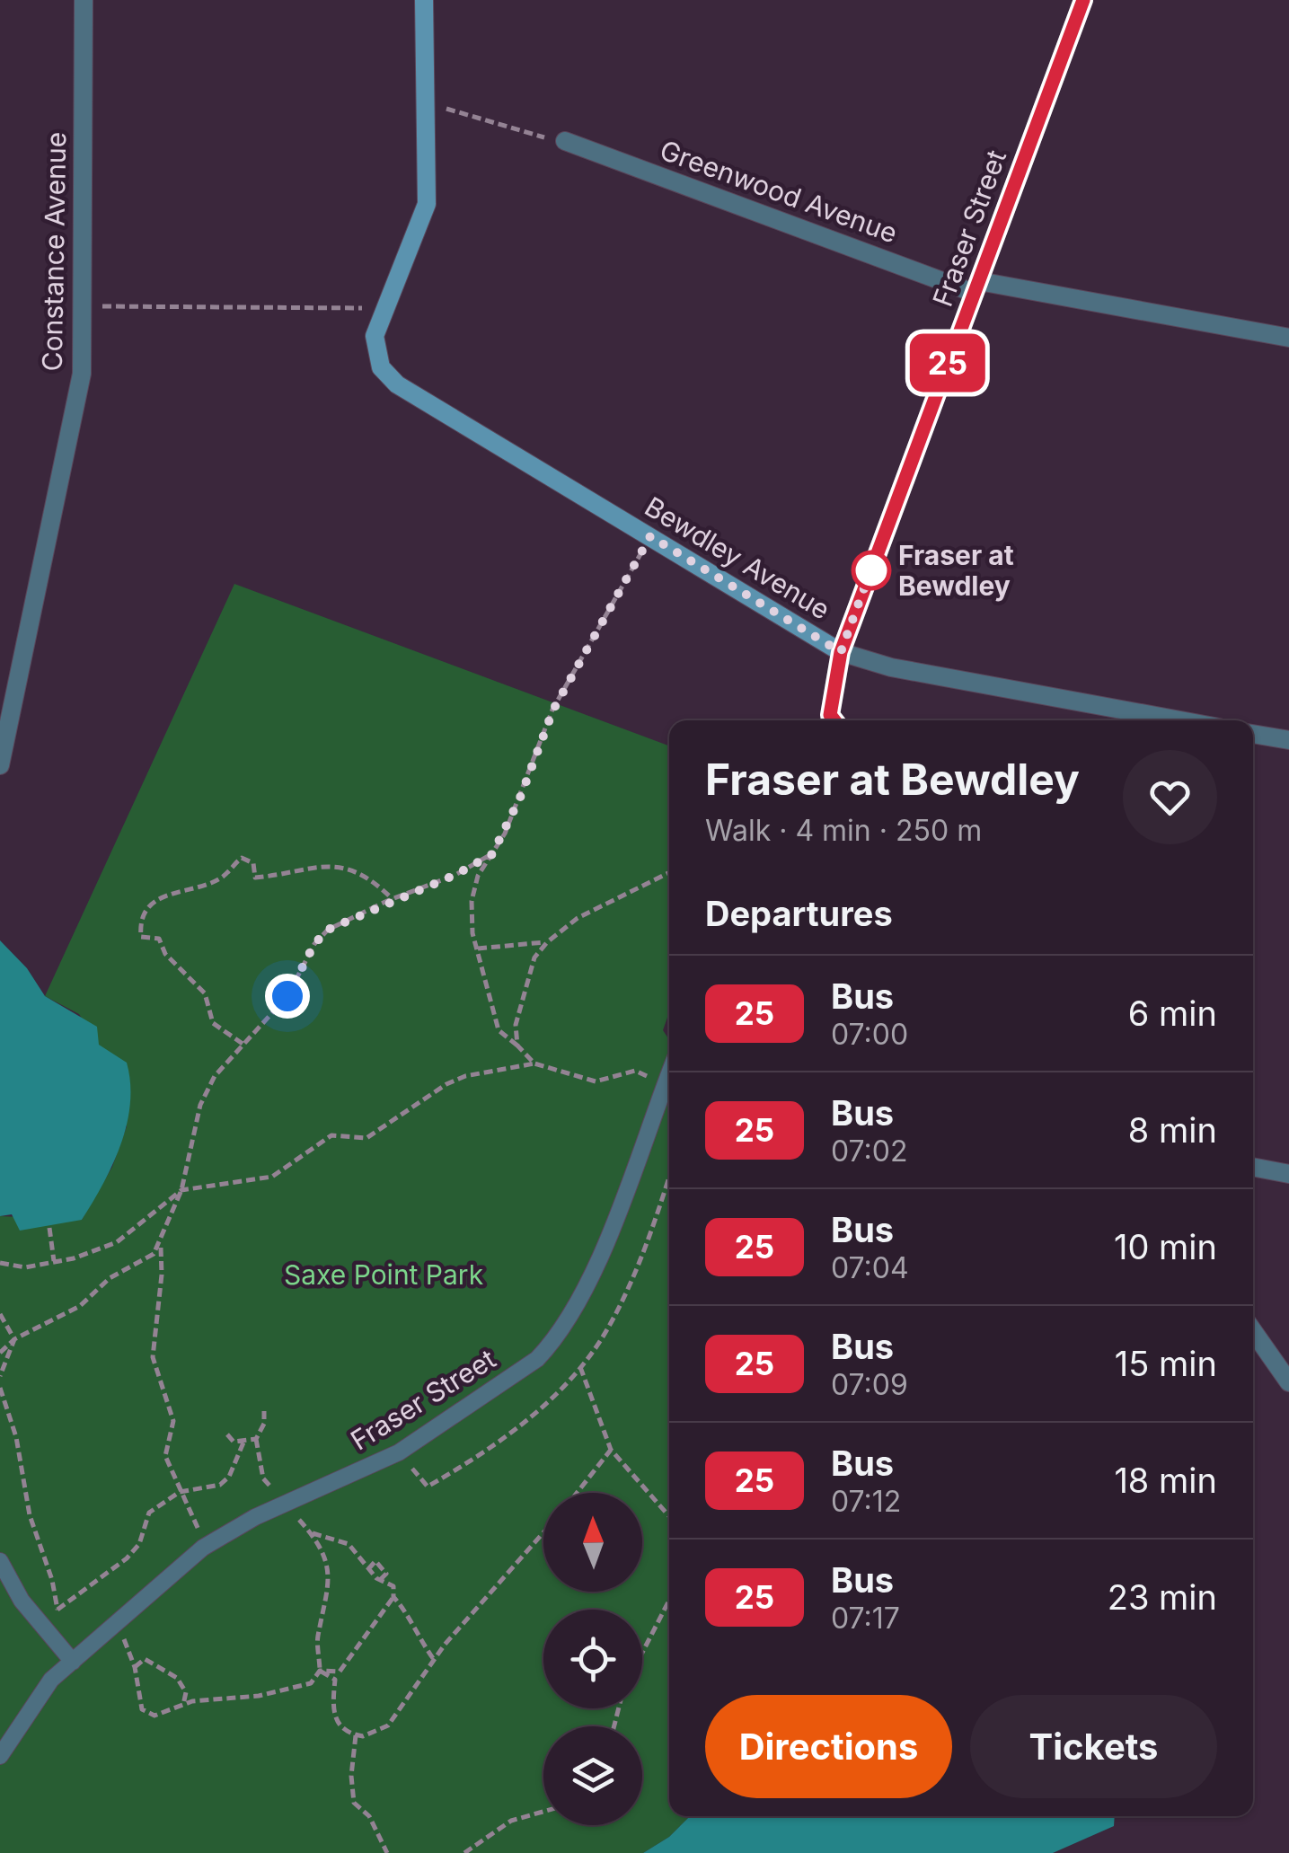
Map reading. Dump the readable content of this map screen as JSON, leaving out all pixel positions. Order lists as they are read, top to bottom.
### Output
{
  "streets": {
    "street": [
      "Greenwood Avenue",
      "Fraser Street",
      "Constance Avenue",
      "Bewdley Avenue"
    ]
  },
  "crossings": [
    ["Greenwood Avenue", "Fraser Street"],
    ["Fraser Street", "Bewdley Avenue"]
  ],
  "parks": ["Saxe Point Park"],
  "places": ["Fraser at Bewdley"],
  "lines": ["bus line 25"],
  "north": "top",
  "page": {
    "on_map": "25",
    "heading": [
      ["Fraser at Bewdley", "Walk · 4 min · 250 m"],
      "Departures"
    ],
    "list": [
      {
        "mark": "25",
        "name": "Bus",
        "note": "07:00",
        "value": "6 min"
      },
      {
        "mark": "25",
        "name": "Bus",
        "note": "07:02",
        "value": "8 min"
      },
      {
        "mark": "25",
        "name": "Bus",
        "note": "07:04",
        "value": "10 min"
      },
      {
        "mark": "25",
        "name": "Bus",
        "note": "07:09",
        "value": "15 min"
      },
      {
        "mark": "25",
        "name": "Bus",
        "note": "07:12",
        "value": "18 min"
      },
      {
        "mark": "25",
        "name": "Bus",
        "note": "07:17",
        "value": "23 min"
      }
    ],
    "buttons": ["Directions", "Tickets"]
  }
}
